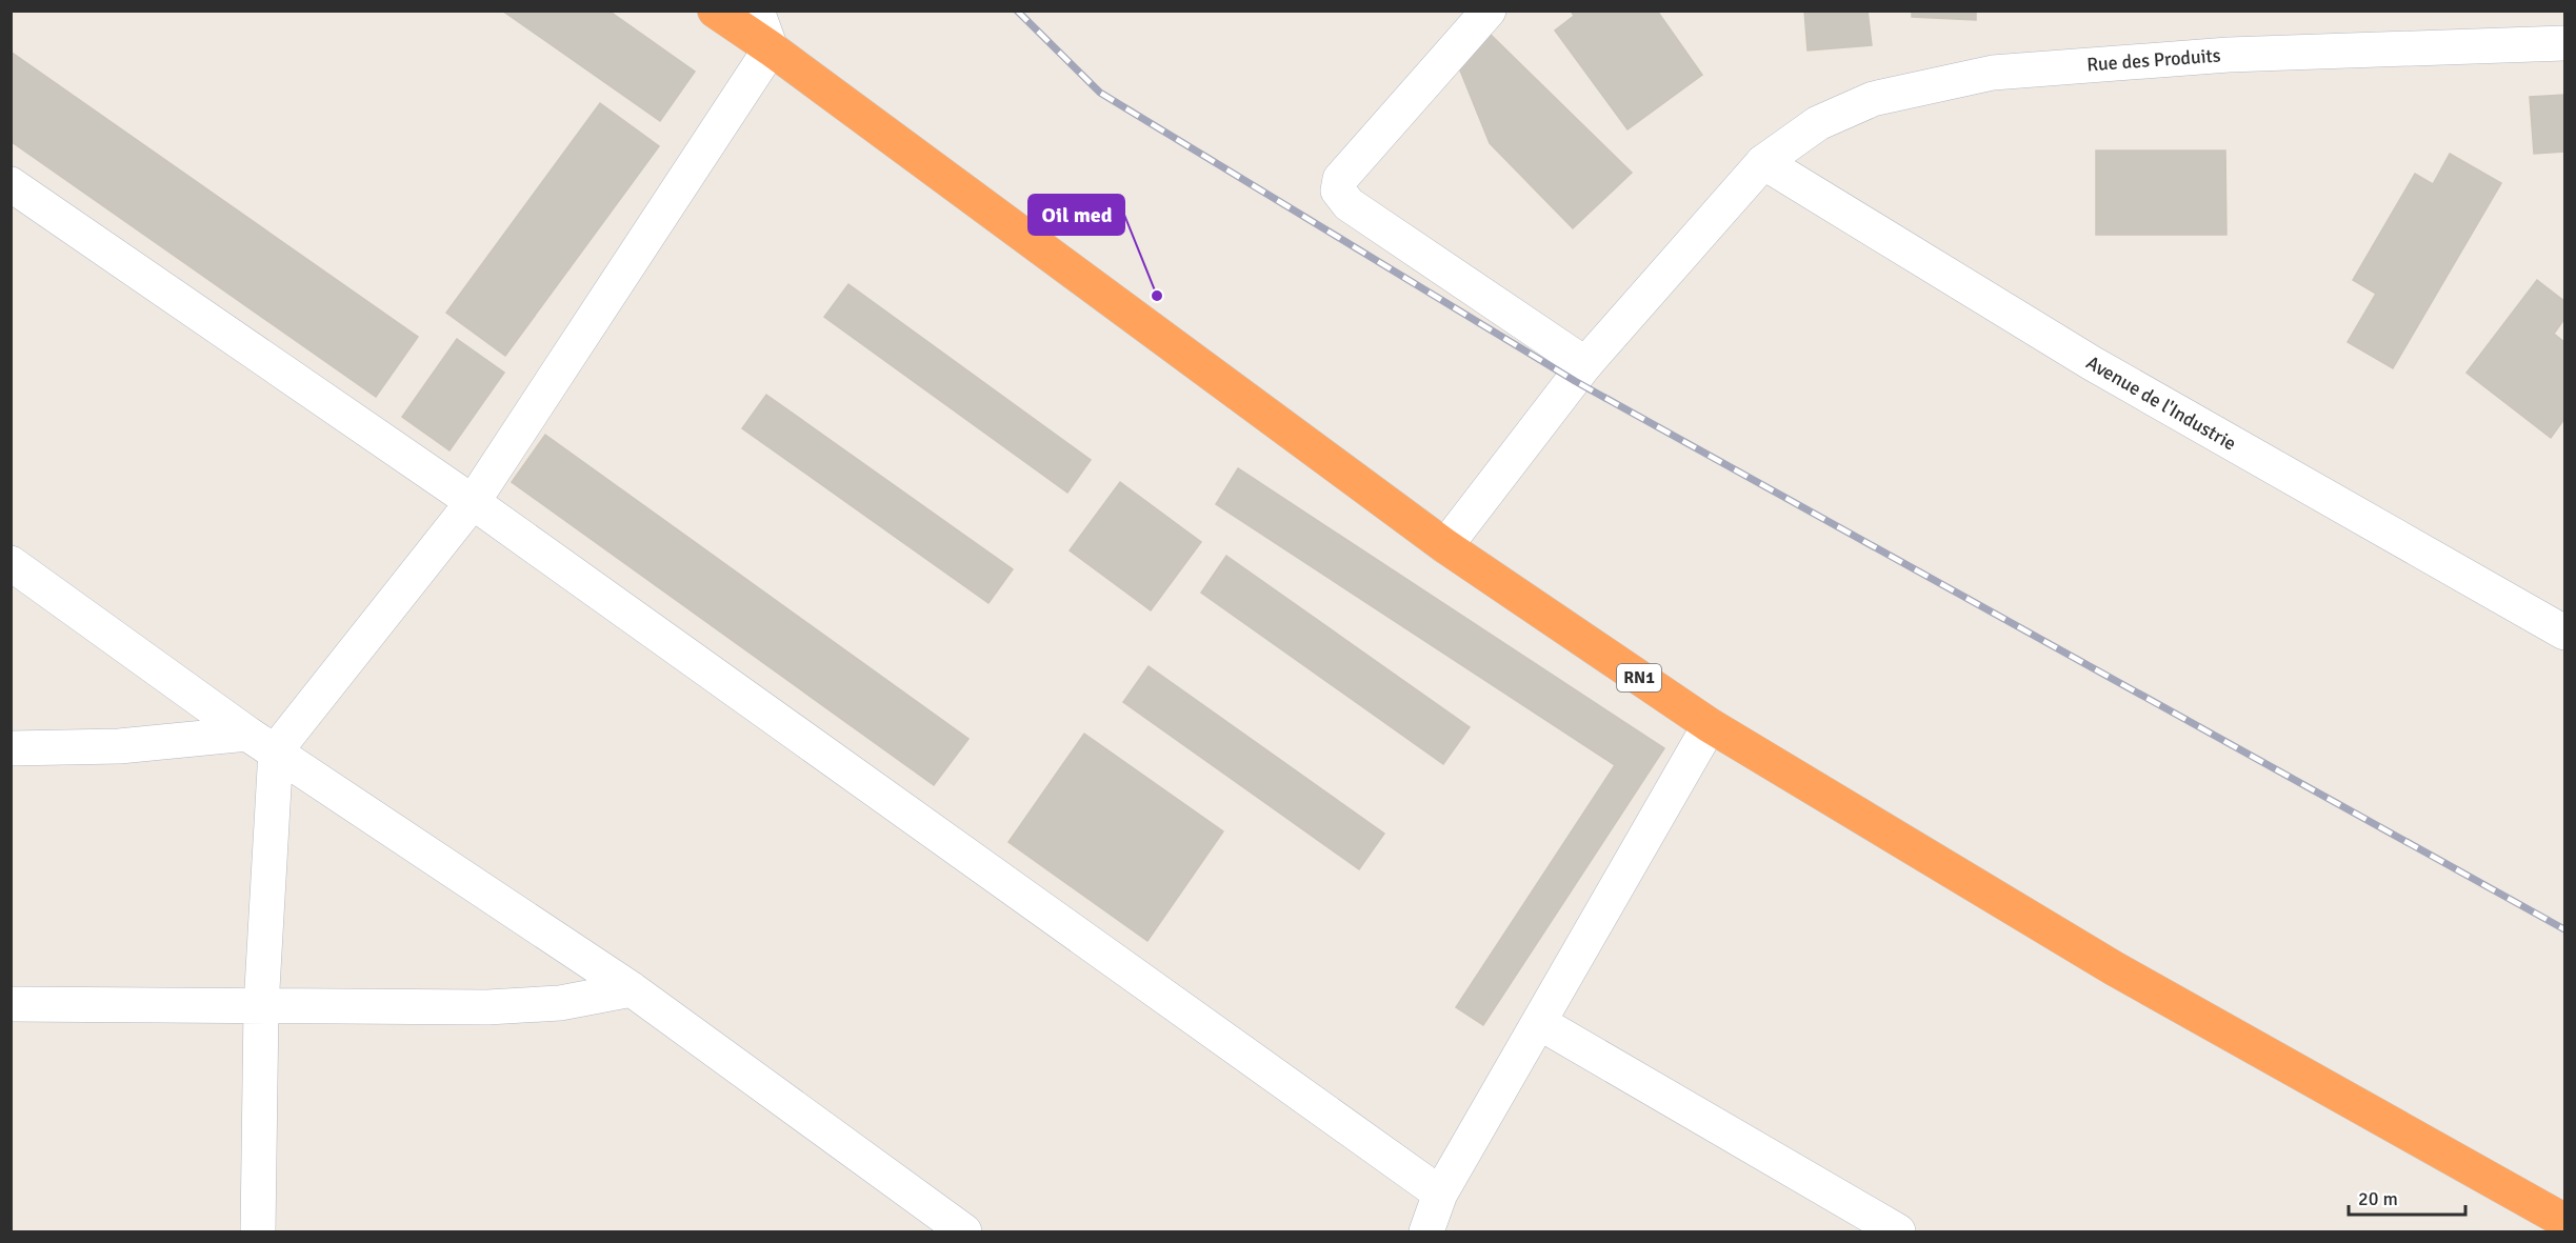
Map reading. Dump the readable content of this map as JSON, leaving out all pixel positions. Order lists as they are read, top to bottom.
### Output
{
  "streets": {
    "highway": ["RN1"],
    "street": ["Rue des Produits", "Avenue de l'Industrie"]
  },
  "crossings": [
    ["Rue des Produits", "Avenue de l'Industrie"],
    ["Rue des Produits", "RN1"]
  ],
  "places": ["Oil med"],
  "scale_bar": "20 m"
}
